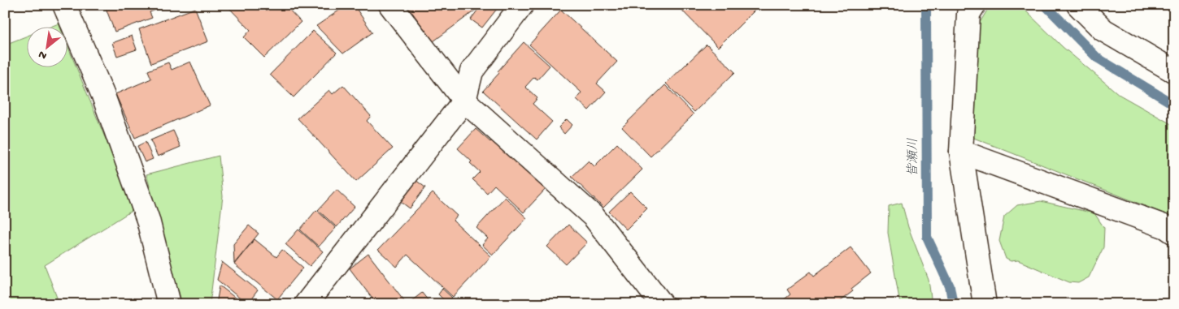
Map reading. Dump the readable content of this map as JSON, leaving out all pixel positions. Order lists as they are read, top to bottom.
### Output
{
  "water": ["皆瀬川"],
  "north": "bottom left"
}
